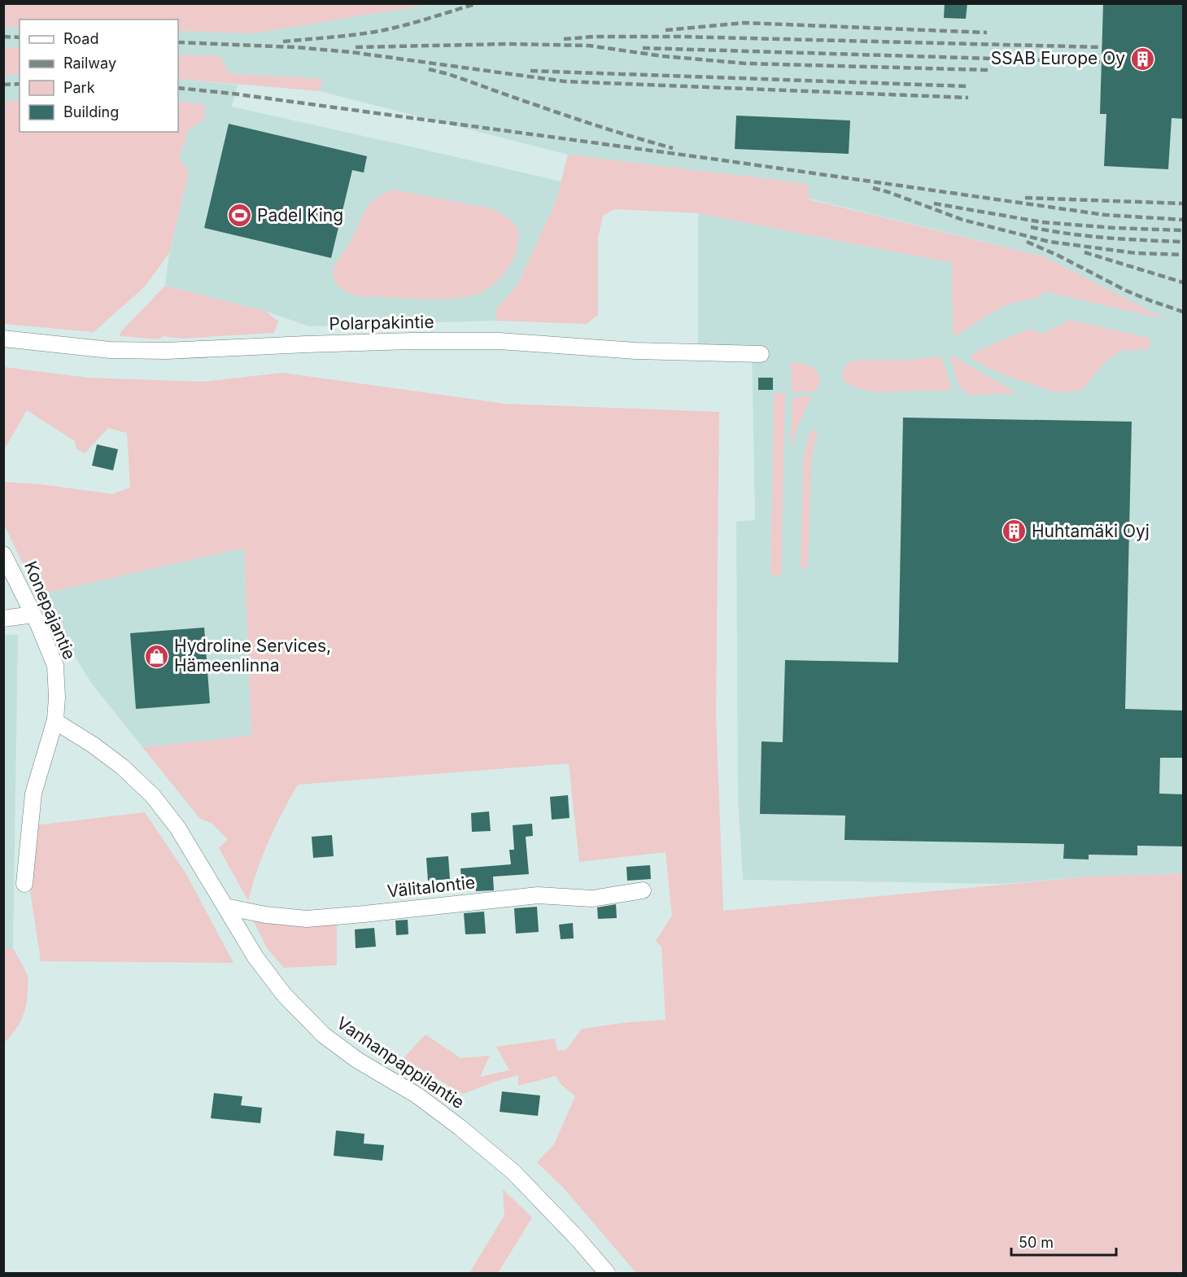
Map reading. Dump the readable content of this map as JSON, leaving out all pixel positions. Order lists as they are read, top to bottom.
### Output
{
  "streets": {
    "street": [
      "Polarpakintie",
      "Konepajantie",
      "Välitalontie",
      "Vanhanpappilantie"
    ]
  },
  "crossings": [
    ["Konepajantie", "Vanhanpappilantie"],
    ["Välitalontie", "Vanhanpappilantie"]
  ],
  "places": {
    "building": ["SSAB Europe Oy", "Huhtamäki Oyj"],
    "sports": ["Padel King"],
    "shop": ["Hydroline Services, Hämeenlinna"]
  },
  "legend": [
    "Road",
    "Railway",
    "Park",
    "Building"
  ],
  "scale_bar": "50 m"
}
